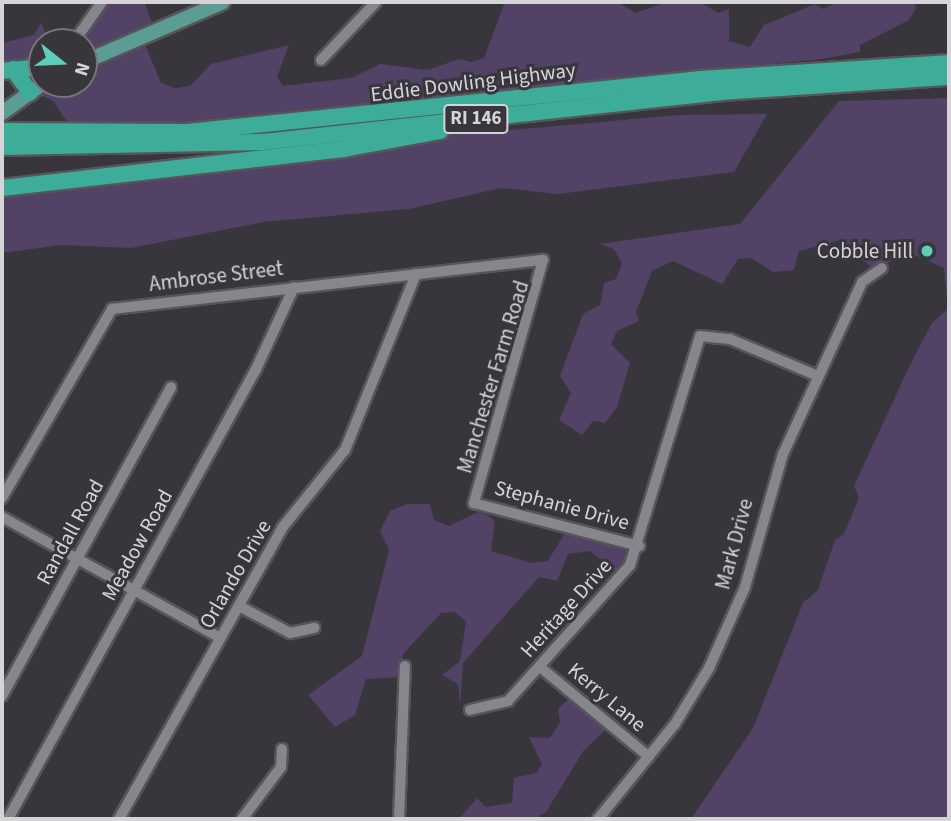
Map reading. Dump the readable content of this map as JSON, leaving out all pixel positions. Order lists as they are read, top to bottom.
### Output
{
  "streets": {
    "highway": ["Eddie Dowling Highway", "RI 146"],
    "street": [
      "Ambrose Street",
      "Manchester Farm Road",
      "Stephanie Drive",
      "Randall Road",
      "Mark Drive",
      "Meadow Road",
      "Orlando Drive",
      "Heritage Drive",
      "Kerry Lane"
    ]
  },
  "crossings": [
    ["Ambrose Street", "Manchester Farm Road"],
    ["Ambrose Street", "Meadow Road"],
    ["Ambrose Street", "Orlando Drive"],
    ["Manchester Farm Road", "Stephanie Drive"],
    ["Stephanie Drive", "Heritage Drive"],
    ["Mark Drive", "Heritage Drive"],
    ["Mark Drive", "Kerry Lane"],
    ["Heritage Drive", "Kerry Lane"]
  ],
  "places": ["Cobble Hill"],
  "north": "right"
}
